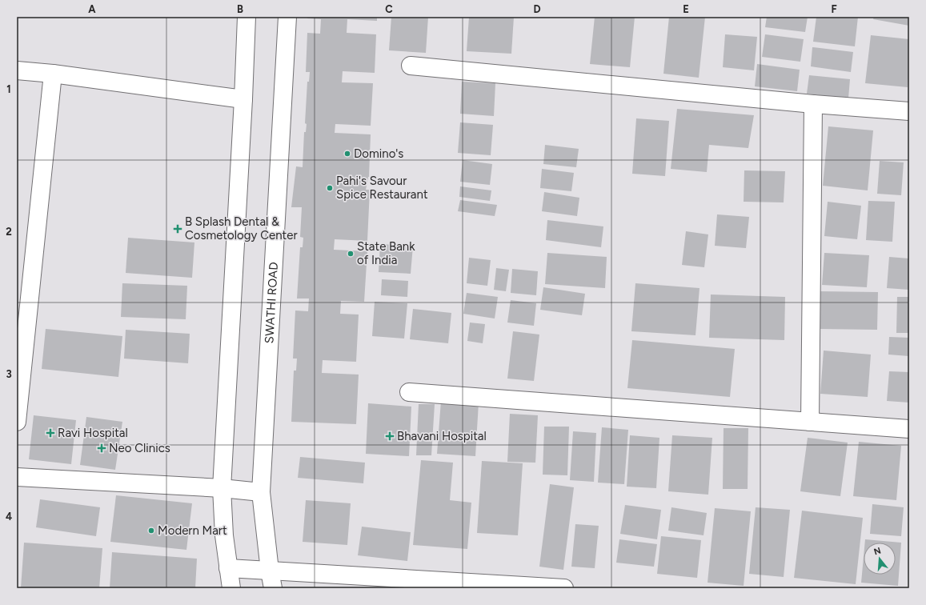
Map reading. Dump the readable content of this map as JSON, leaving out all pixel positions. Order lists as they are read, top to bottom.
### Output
{
  "streets": {
    "street": ["SWATHI ROAD"]
  },
  "places": {
    "other": [
      "Domino's",
      "Pahi's Savour Spice Restaurant",
      "State Bank of India",
      "Modern Mart"
    ],
    "health": [
      "B Splash Dental & Cosmetology Center",
      "Ravi Hospital",
      "Bhavani Hospital",
      "Neo Clinics"
    ]
  },
  "north": "top",
  "grid": {
    "columns": [
      "A",
      "B",
      "C",
      "D",
      "E",
      "F"
    ],
    "rows": [
      "1",
      "2",
      "3",
      "4"
    ]
  }
}
